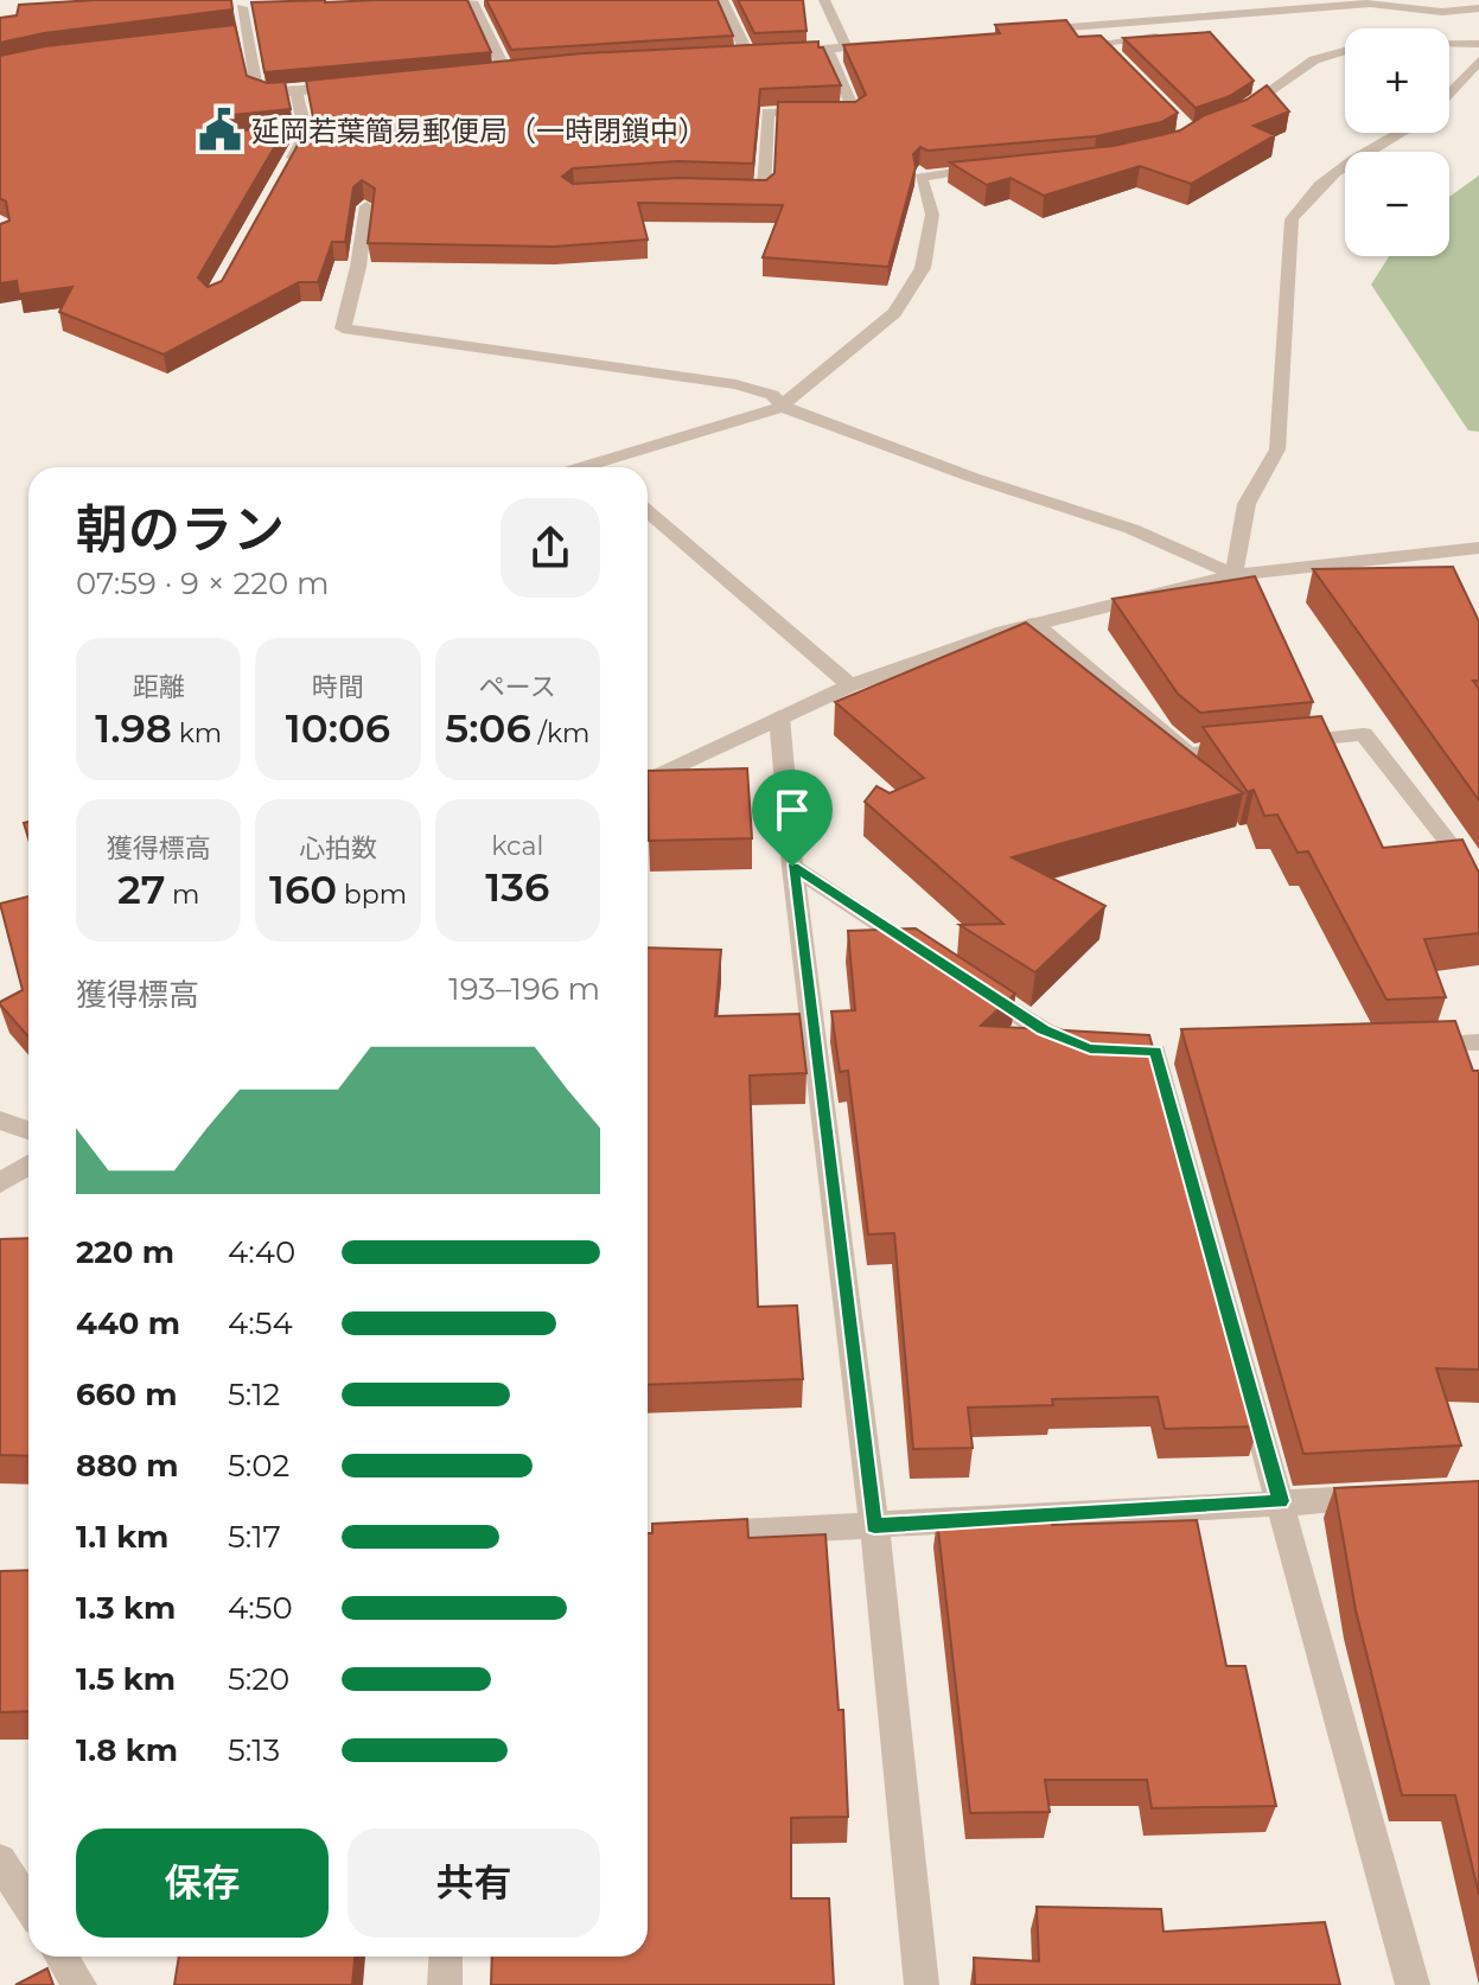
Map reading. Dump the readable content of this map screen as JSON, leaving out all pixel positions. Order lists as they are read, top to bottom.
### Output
{
  "places": {
    "public building": ["延岡若葉簡易郵便局（一時閉鎖中）"]
  },
  "page": {
    "map_buttons": ["+", "−"],
    "heading": ["朝のラン", "07:59 · 9 × 220 m"],
    "stats": [
      ["距離", "1.98 km"],
      ["時間", "10:06"],
      ["ペース", "5:06 /km"],
      ["獲得標高", "27 m"],
      ["心拍数", "160 bpm"],
      ["kcal", "136"]
    ],
    "chart": ["獲得標高", "193–196 m"],
    "list": [
      {
        "name": "220 m",
        "note": "4:40"
      },
      {
        "name": "440 m",
        "note": "4:54"
      },
      {
        "name": "660 m",
        "note": "5:12"
      },
      {
        "name": "880 m",
        "note": "5:02"
      },
      {
        "name": "1.1 km",
        "note": "5:17"
      },
      {
        "name": "1.3 km",
        "note": "4:50"
      },
      {
        "name": "1.5 km",
        "note": "5:20"
      },
      {
        "name": "1.8 km",
        "note": "5:13"
      }
    ],
    "buttons": ["保存", "共有"]
  }
}
